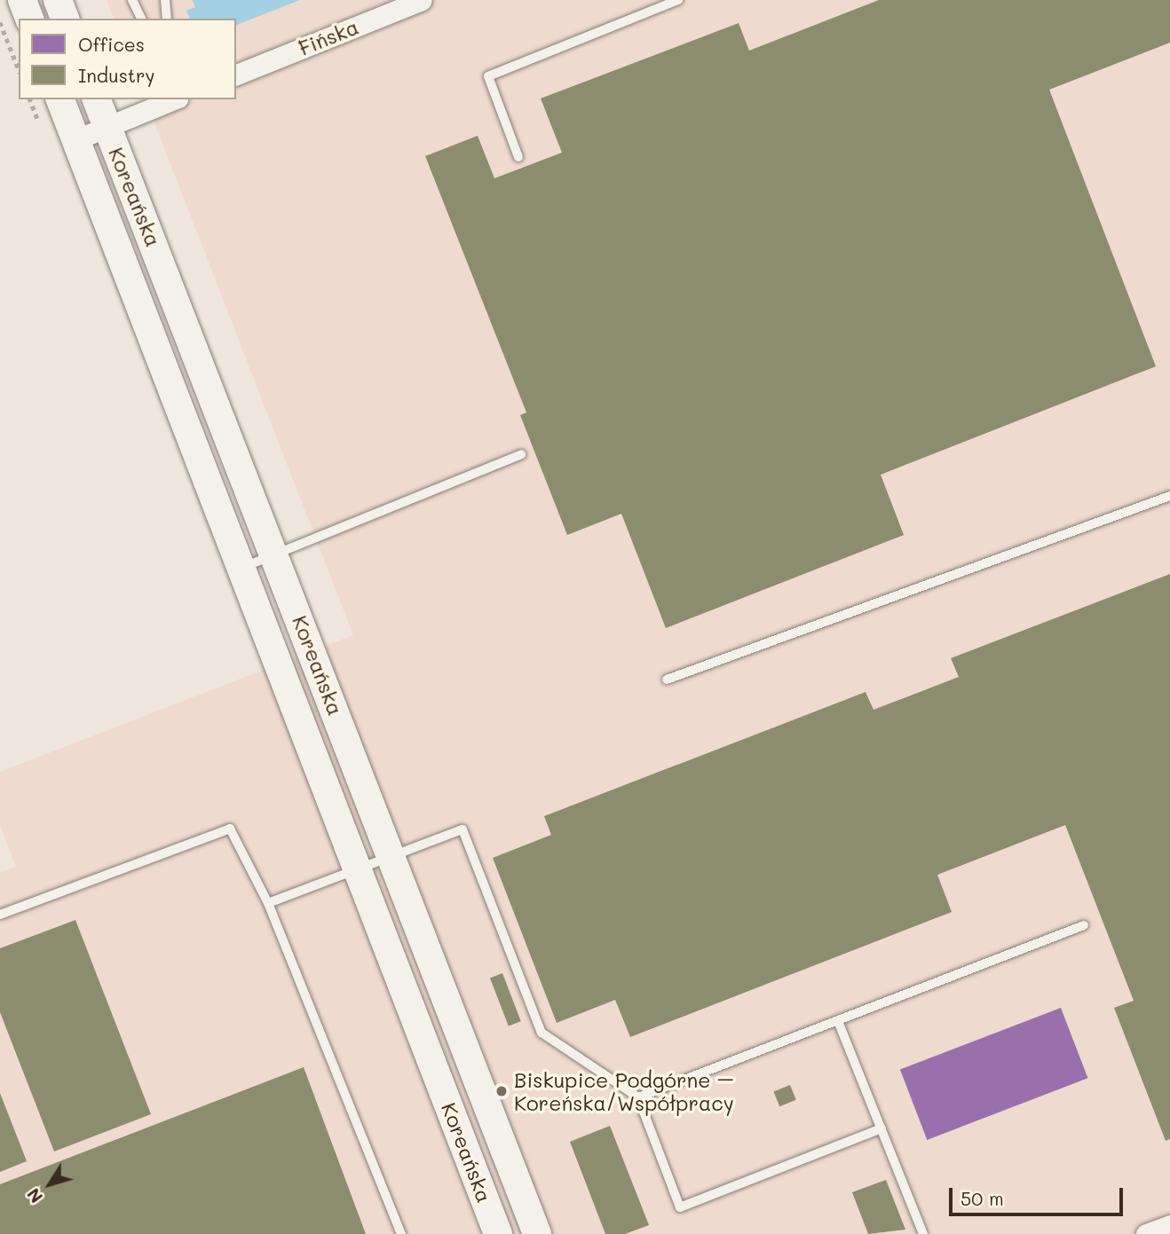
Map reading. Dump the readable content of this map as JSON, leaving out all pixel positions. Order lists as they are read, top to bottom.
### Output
{
  "streets": {
    "street": ["Fińska", "Koreańska"]
  },
  "places": ["Biskupice Podgórne – Koreńska/Współpracy"],
  "legend": ["Offices", "Industry"],
  "scale_bar": "50 m",
  "north": "bottom left"
}
